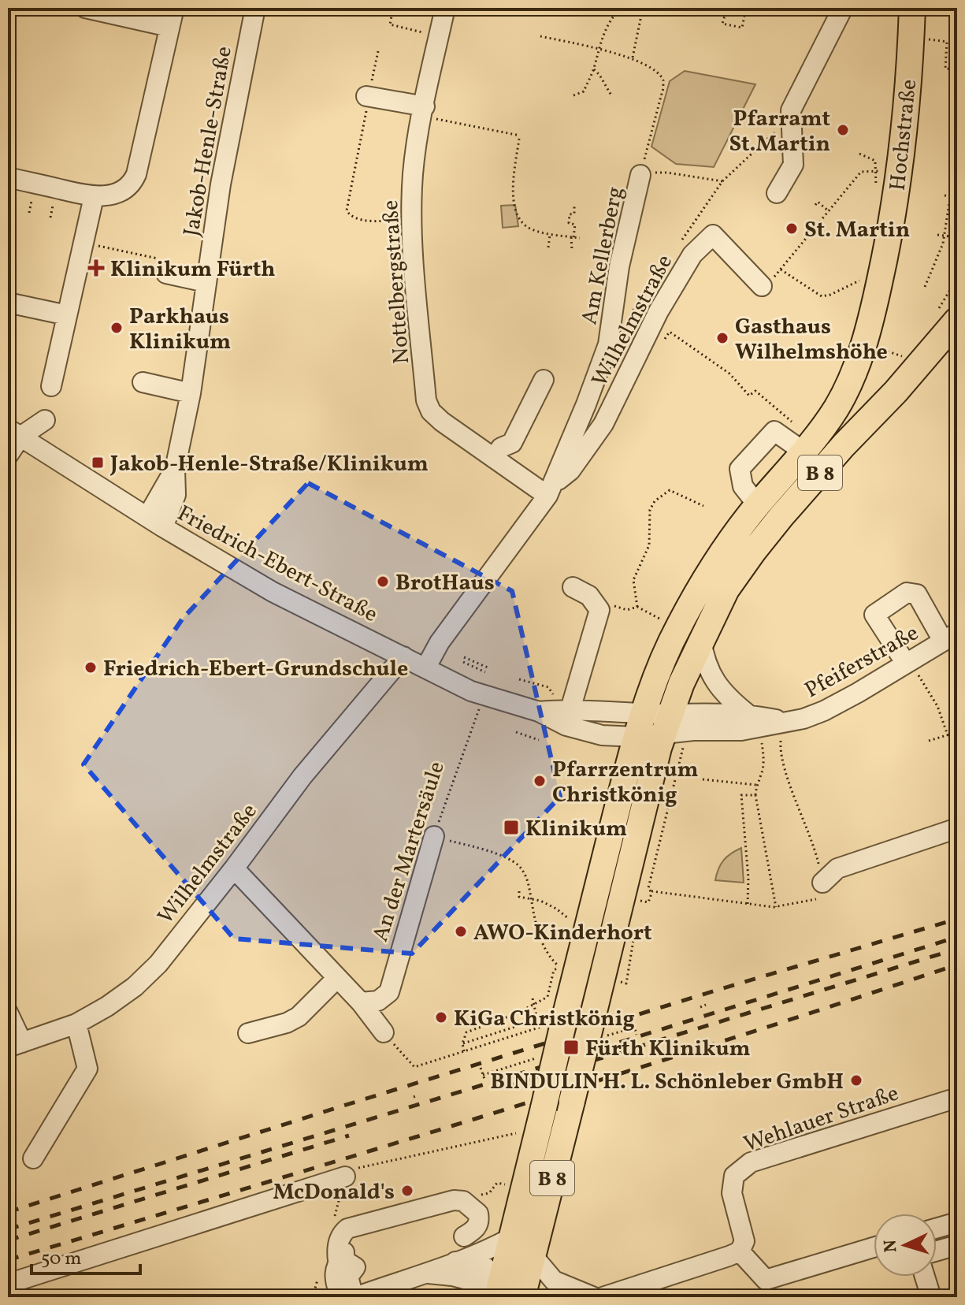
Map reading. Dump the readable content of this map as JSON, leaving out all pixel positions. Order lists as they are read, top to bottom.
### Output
{
  "streets": {
    "main road": ["Hochstraße", "B 8"],
    "street": [
      "Jakob-Henle-Straße",
      "Am Kellerberg",
      "Nottelbergstraße",
      "Wilhelmstraße",
      "Friedrich-Ebert-Straße",
      "Pfeiferstraße",
      "An der Martersäule",
      "Wehlauer Straße"
    ]
  },
  "crossings": [
    ["Hochstraße", "B 8"],
    ["Jakob-Henle-Straße", "Friedrich-Ebert-Straße"],
    ["Am Kellerberg", "Wilhelmstraße"],
    ["Nottelbergstraße", "Wilhelmstraße"],
    ["Wilhelmstraße", "Friedrich-Ebert-Straße"],
    ["B 8", "Friedrich-Ebert-Straße"],
    ["B 8", "Pfeiferstraße"],
    ["Friedrich-Ebert-Straße", "Pfeiferstraße"],
    ["Friedrich-Ebert-Straße", "An der Martersäule"]
  ],
  "places": {
    "other": [
      "Pfarramt St.Martin",
      "St. Martin",
      "Parkhaus Klinikum",
      "Gasthaus Wilhelmshöhe",
      "BrotHaus",
      "Friedrich-Ebert-Grundschule",
      "Pfarrzentrum Christkönig",
      "AWO-Kinderhort",
      "KiGa Christkönig",
      "BINDULIN H. L. Schönleber GmbH",
      "McDonald's"
    ],
    "health": ["Klinikum Fürth"],
    "transit": ["Jakob-Henle-Straße/Klinikum", "Klinikum", "Fürth Klinikum"]
  },
  "scale_bar": "50 m",
  "north": "left"
}
